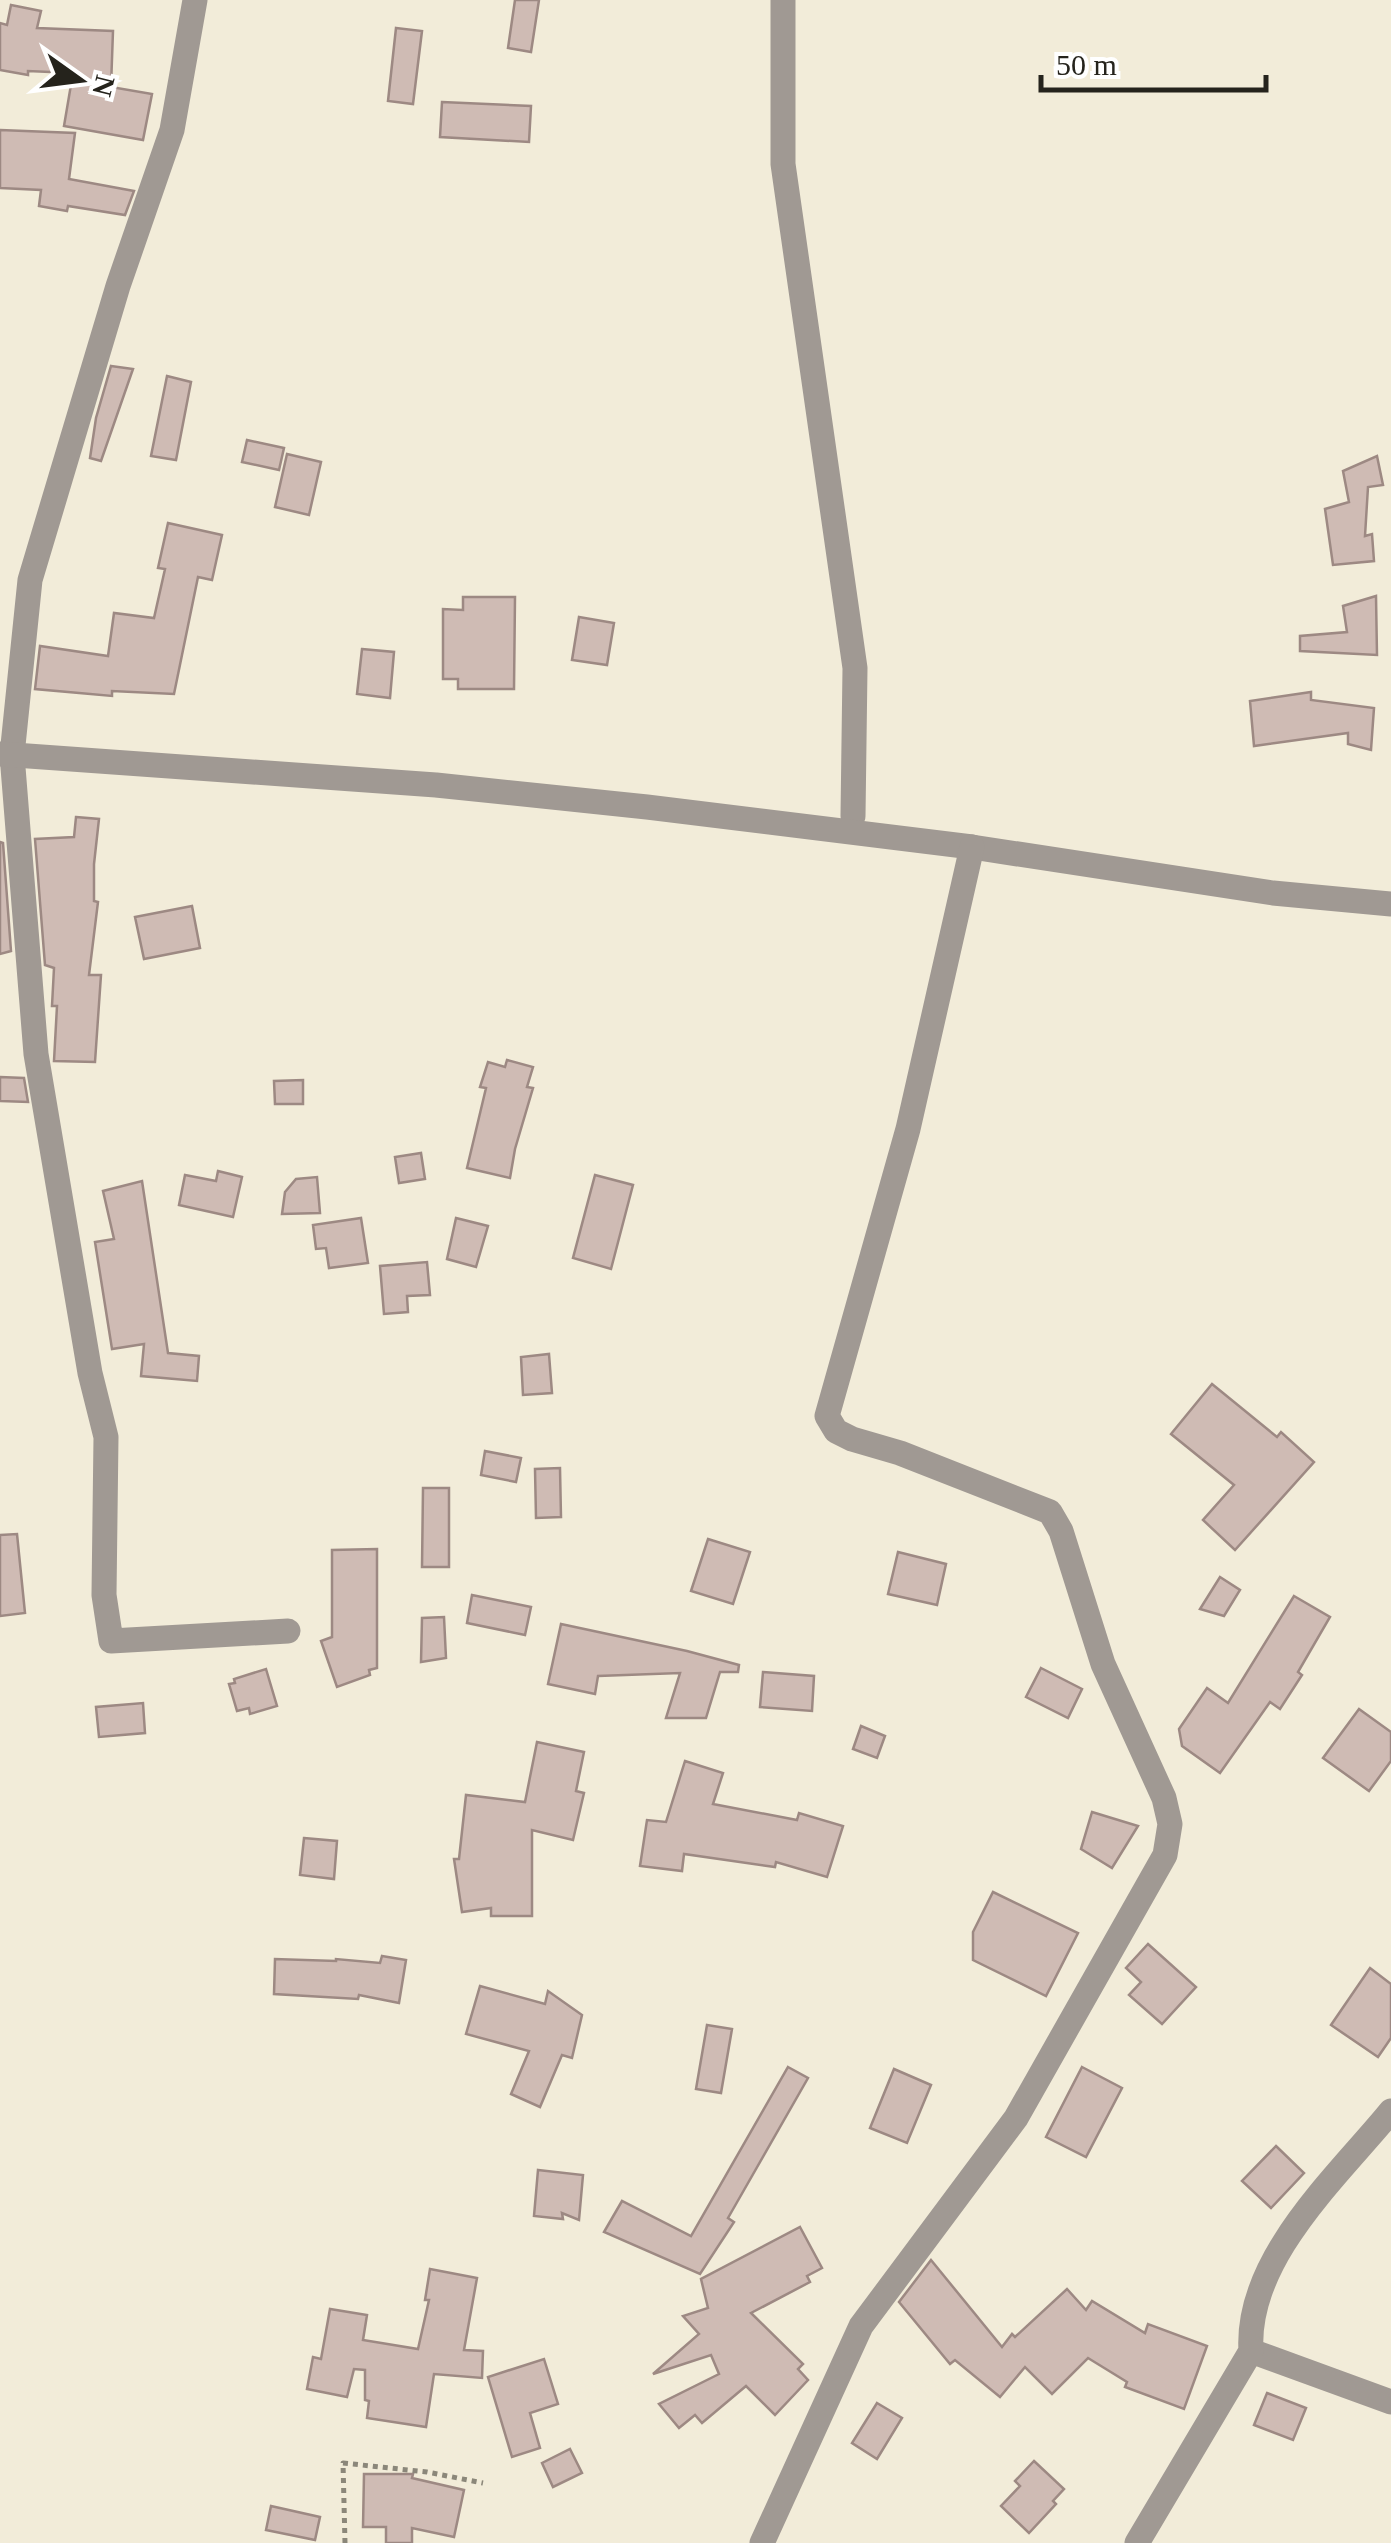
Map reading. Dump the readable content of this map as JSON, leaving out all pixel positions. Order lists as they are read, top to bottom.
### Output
{
  "scale_bar": "50 m",
  "north": "right"
}
